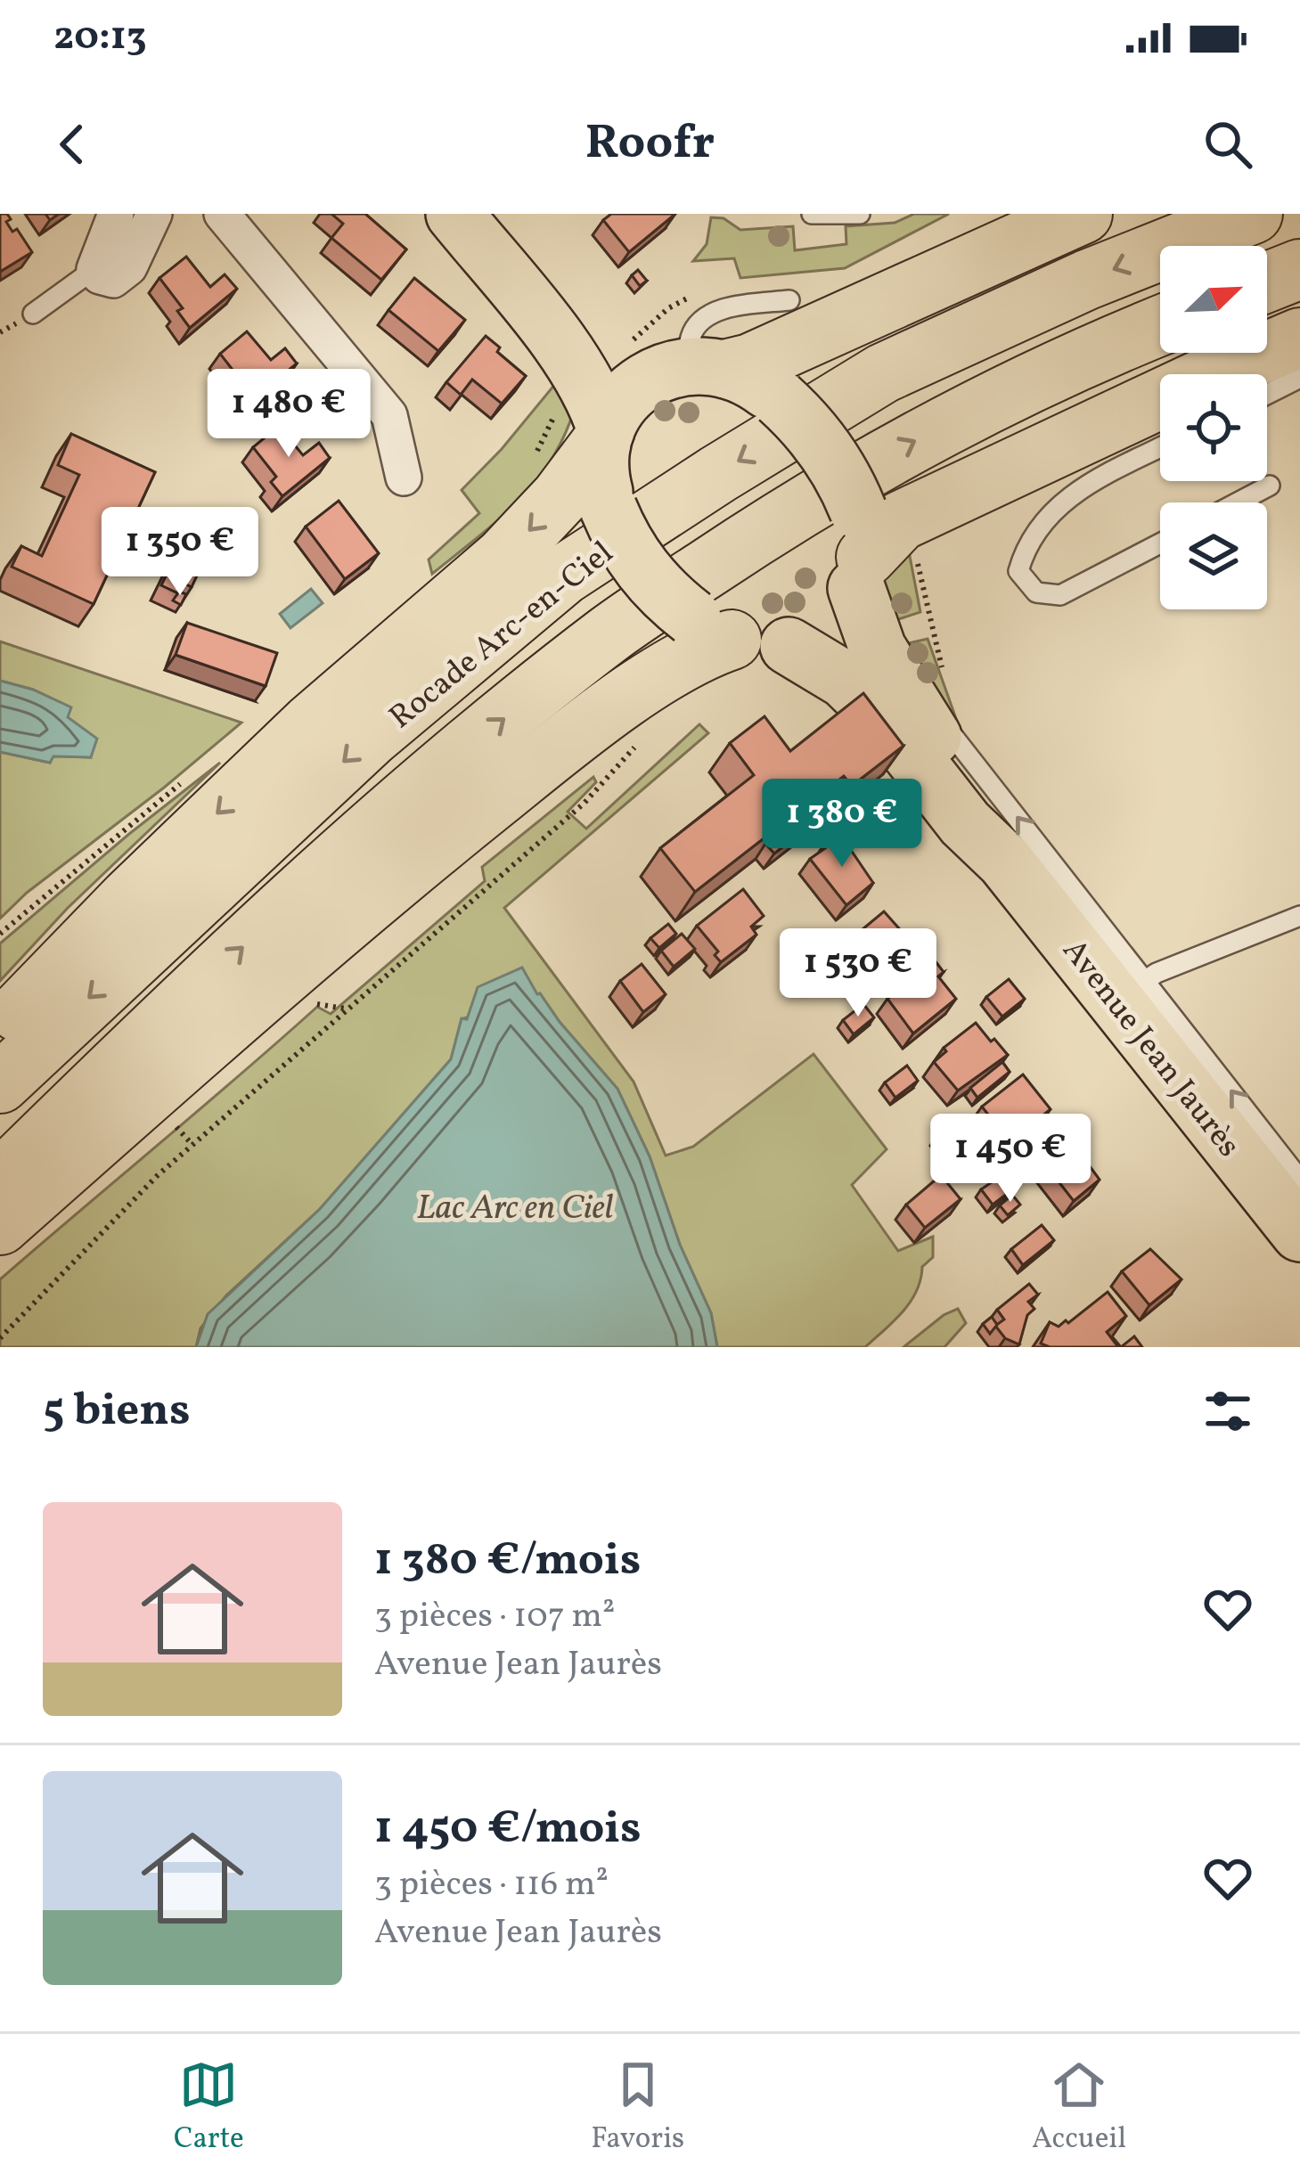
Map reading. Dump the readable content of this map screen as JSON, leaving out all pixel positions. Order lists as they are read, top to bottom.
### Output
{
  "streets": {
    "highway": ["Rocade Arc-en-Ciel"],
    "main road": ["Avenue Jean Jaurès"]
  },
  "water": ["Lac Arc en Ciel"],
  "north": "top right",
  "page": {
    "status": "20:13",
    "header": "Roofr",
    "price": [
      "1 480 €",
      "1 350 €",
      "1 380 €",
      "1 530 €",
      "1 450 €"
    ],
    "heading": "5 biens",
    "list": [
      {
        "name": "1 380 €/mois",
        "note": "3 pièces · 107 m² · Avenue Jean Jaurès"
      },
      {
        "name": "1 450 €/mois",
        "note": "3 pièces · 116 m² · Avenue Jean Jaurès"
      }
    ],
    "tabs": ["Carte", "Favoris", "Accueil"]
  }
}
